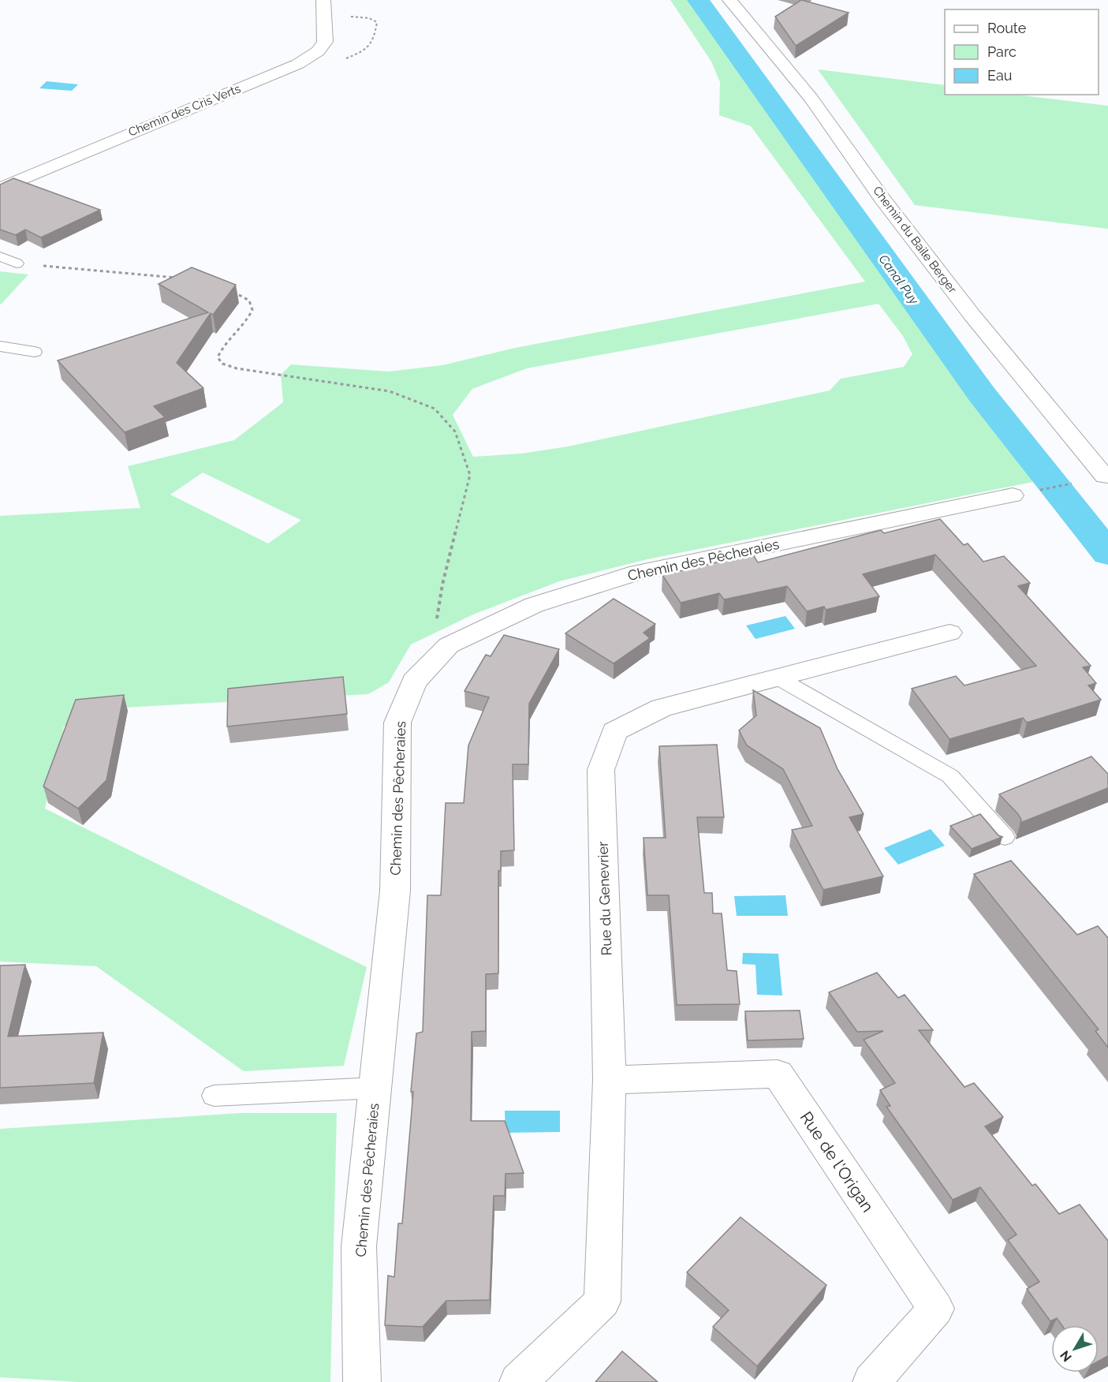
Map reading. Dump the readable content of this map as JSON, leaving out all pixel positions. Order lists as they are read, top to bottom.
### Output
{
  "streets": {
    "street": [
      "Chemin des Cris Verts",
      "Chemin du Baile Berger",
      "Chemin des Pêcheraies",
      "Rue du Genevrier",
      "Rue de l'Origan"
    ]
  },
  "crossings": [
    ["Rue du Genevrier", "Rue de l'Origan"]
  ],
  "water": ["Canal Puy"],
  "legend": ["Route", "Parc", "Eau"],
  "north": "bottom left"
}
